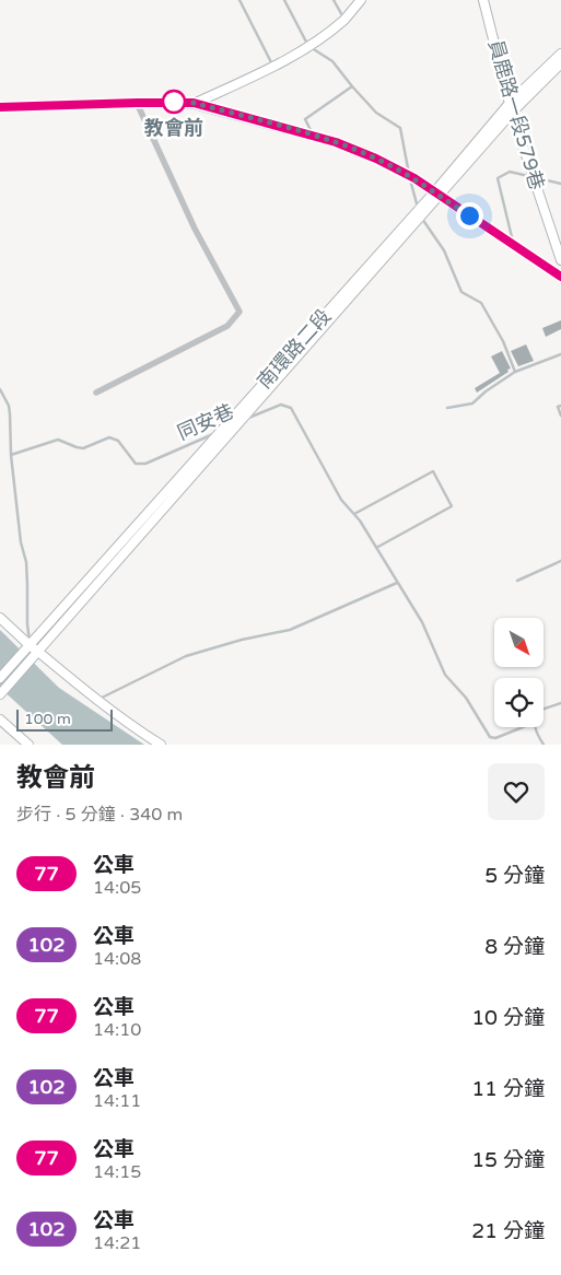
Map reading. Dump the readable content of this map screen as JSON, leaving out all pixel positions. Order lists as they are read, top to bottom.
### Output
{
  "streets": {
    "street": ["員鹿路一段579巷", "南環路二段"],
    "lane": ["同安巷"]
  },
  "crossings": [
    ["員鹿路一段579巷", "南環路二段"],
    ["南環路二段", "同安巷"]
  ],
  "places": ["教會前"],
  "lines": ["bus line 77"],
  "scale_bar": "100 m",
  "north": "bottom right",
  "page": {
    "scale": "100 m",
    "heading": ["教會前", "步行 · 5 分鐘 · 340 m"],
    "list": [
      {
        "mark": "77",
        "name": "公車",
        "note": "14:05",
        "value": "5 分鐘"
      },
      {
        "mark": "102",
        "name": "公車",
        "note": "14:08",
        "value": "8 分鐘"
      },
      {
        "mark": "77",
        "name": "公車",
        "note": "14:10",
        "value": "10 分鐘"
      },
      {
        "mark": "102",
        "name": "公車",
        "note": "14:11",
        "value": "11 分鐘"
      },
      {
        "mark": "77",
        "name": "公車",
        "note": "14:15",
        "value": "15 分鐘"
      },
      {
        "mark": "102",
        "name": "公車",
        "note": "14:21",
        "value": "21 分鐘"
      }
    ]
  }
}
